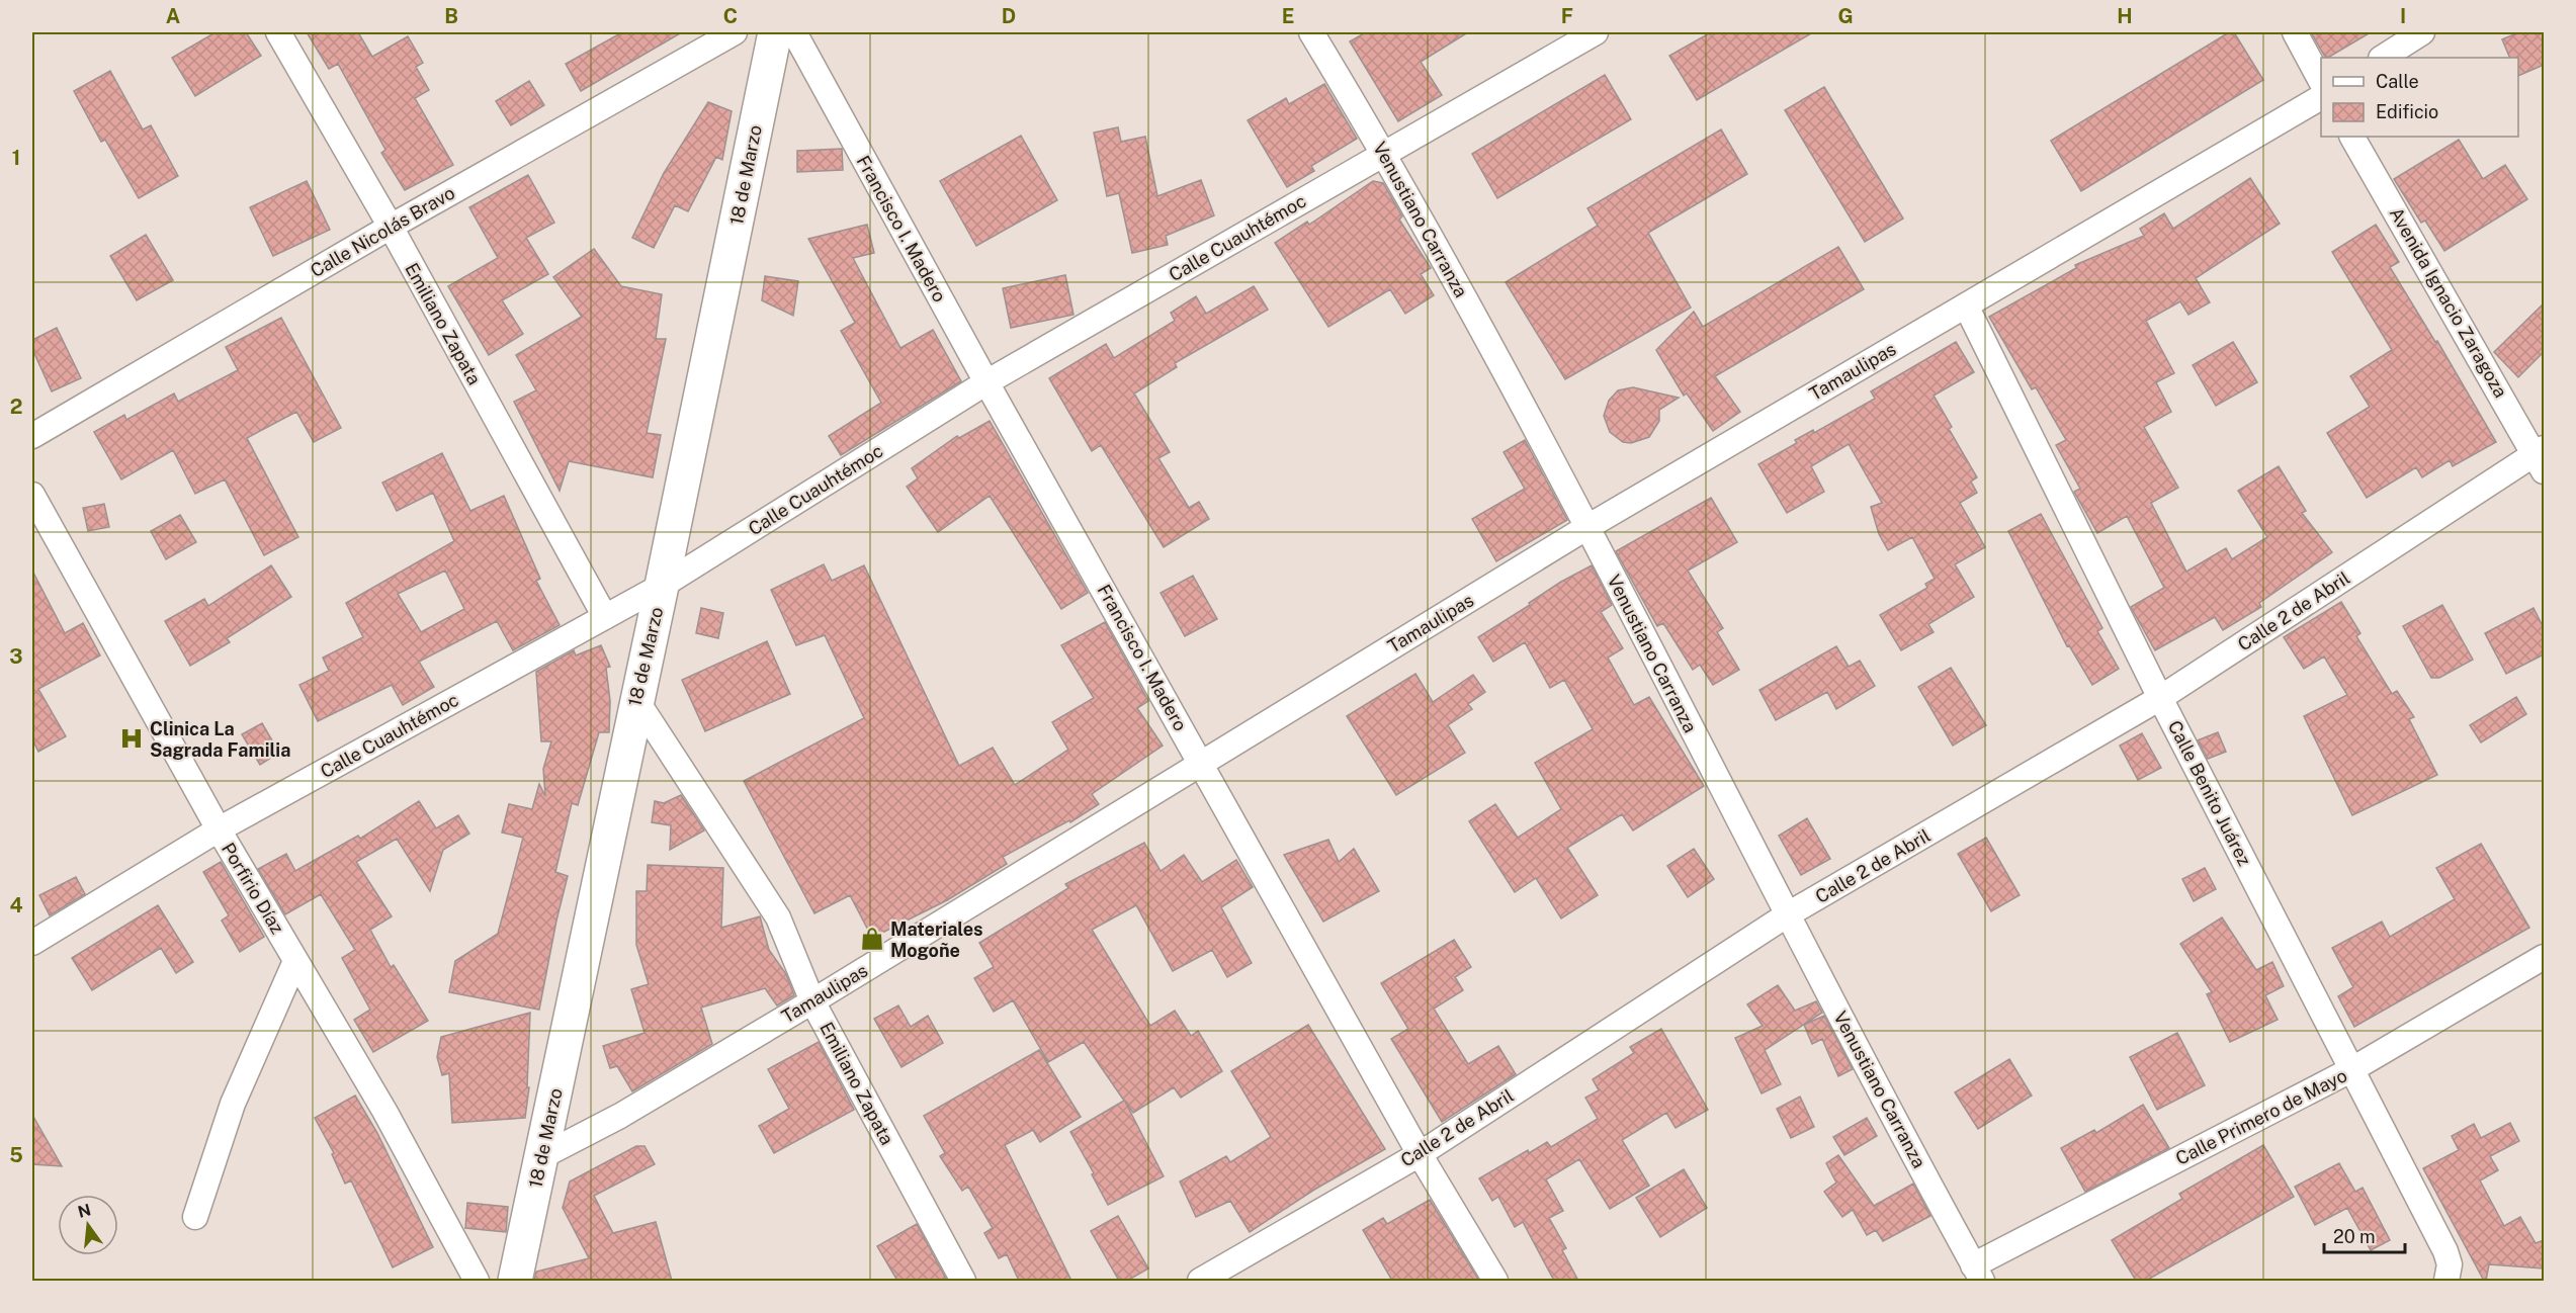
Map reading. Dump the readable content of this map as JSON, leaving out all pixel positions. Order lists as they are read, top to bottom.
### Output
{
  "streets": {
    "main road": ["18 de Marzo"],
    "street": [
      "Venustiano Carranza",
      "Francisco I. Madero",
      "Calle Nicolás Bravo",
      "Calle Cuauhtémoc",
      "Avenida Ignacio Zaragoza",
      "Emiliano Zapata",
      "Tamaulipas",
      "Calle 2 de Abril",
      "Calle Benito Juárez",
      "Porfirio Díaz",
      "Calle Primero de Mayo"
    ]
  },
  "crossings": [
    ["18 de Marzo", "Calle Cuauhtémoc"],
    ["18 de Marzo", "Emiliano Zapata"],
    ["18 de Marzo", "Tamaulipas"],
    ["Venustiano Carranza", "Calle Cuauhtémoc"],
    ["Venustiano Carranza", "Tamaulipas"],
    ["Venustiano Carranza", "Calle 2 de Abril"],
    ["Venustiano Carranza", "Calle Primero de Mayo"],
    ["Francisco I. Madero", "Calle Cuauhtémoc"],
    ["Francisco I. Madero", "Tamaulipas"],
    ["Francisco I. Madero", "Calle 2 de Abril"],
    ["Calle Nicolás Bravo", "Emiliano Zapata"],
    ["Calle Cuauhtémoc", "Emiliano Zapata"],
    ["Calle Cuauhtémoc", "Porfirio Díaz"],
    ["Avenida Ignacio Zaragoza", "Calle 2 de Abril"],
    ["Emiliano Zapata", "Tamaulipas"],
    ["Tamaulipas", "Calle Benito Juárez"],
    ["Calle 2 de Abril", "Calle Benito Juárez"],
    ["Calle Benito Juárez", "Calle Primero de Mayo"]
  ],
  "places": {
    "hospital": ["Clinica La Sagrada Familia"],
    "shop": ["Materiales Mogoñe"]
  },
  "legend": ["Calle", "Edificio"],
  "scale_bar": "20 m",
  "north": "top",
  "grid": {
    "columns": [
      "A",
      "B",
      "C",
      "D",
      "E",
      "F",
      "G",
      "H",
      "I"
    ],
    "rows": [
      "1",
      "2",
      "3",
      "4",
      "5"
    ]
  }
}
